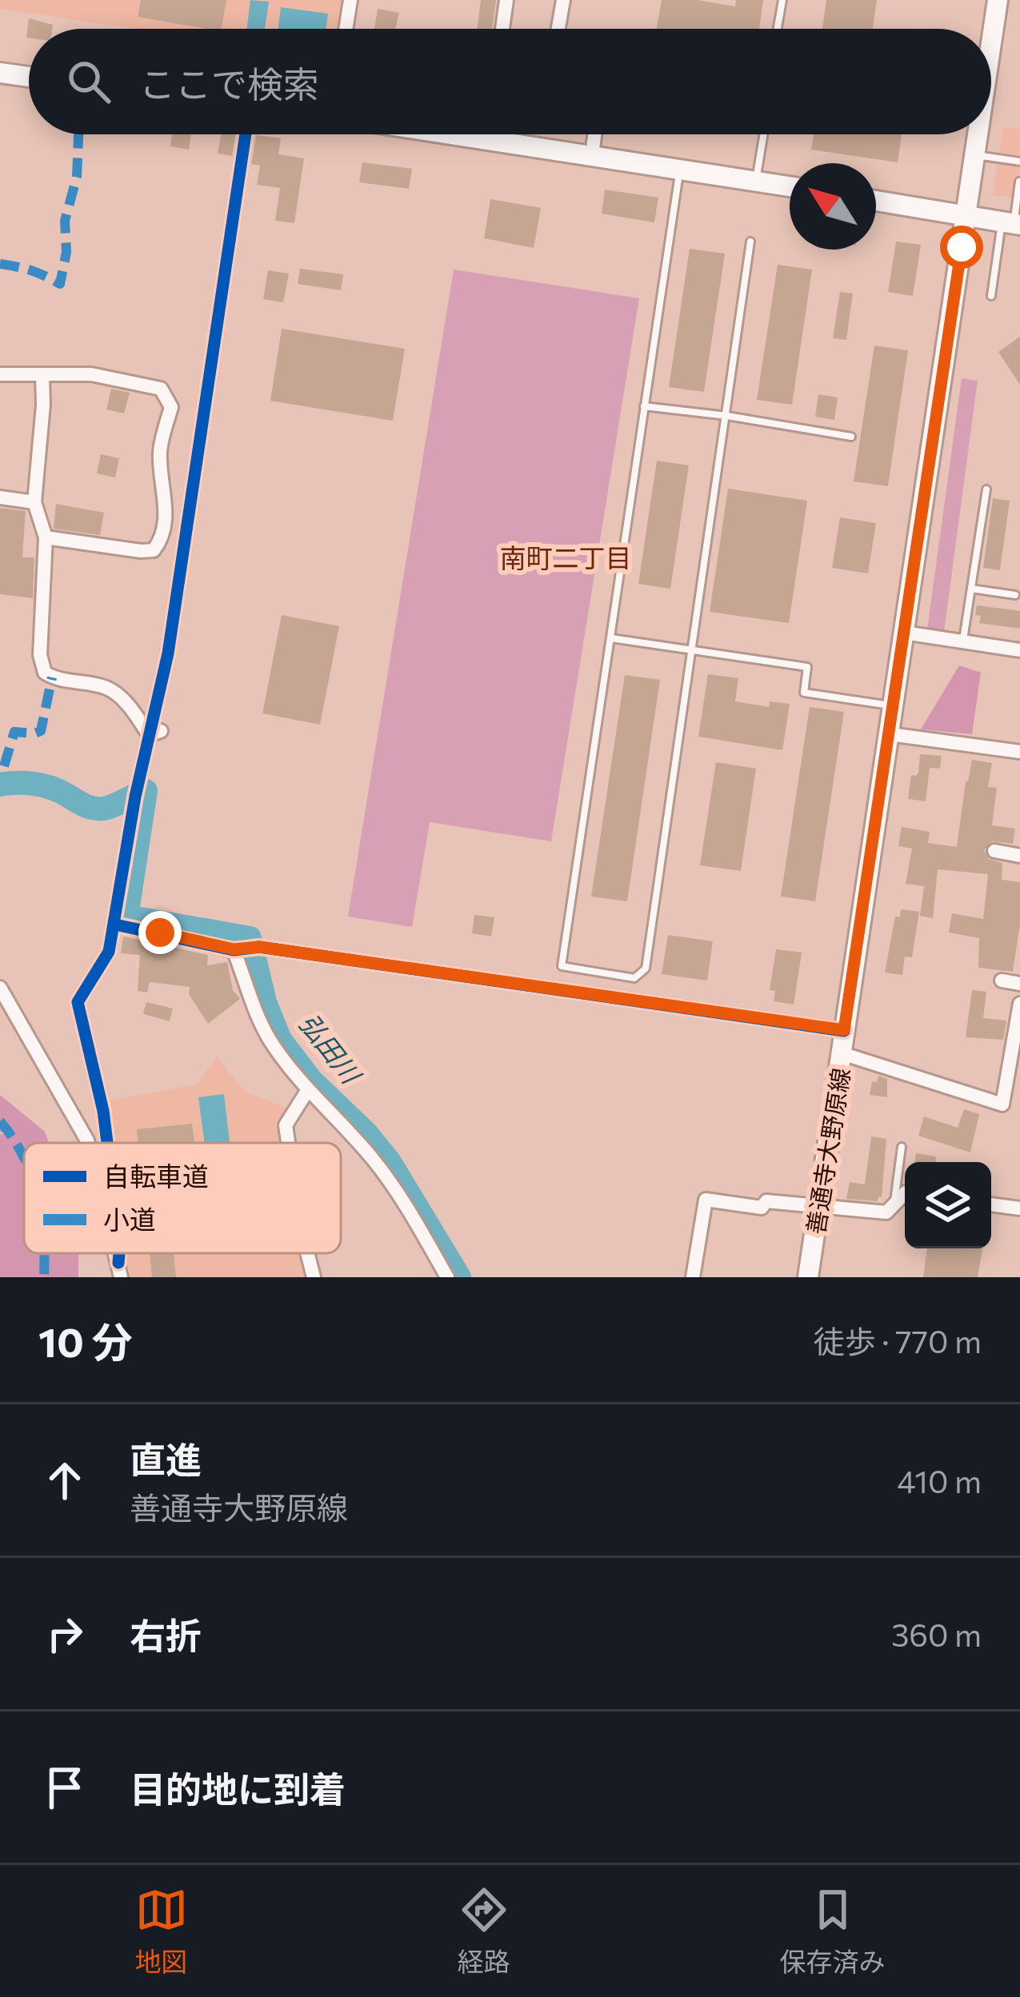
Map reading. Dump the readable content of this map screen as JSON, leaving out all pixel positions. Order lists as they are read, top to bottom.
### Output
{
  "streets": {
    "main road": ["善通寺大野原線"]
  },
  "districts": ["南町二丁目"],
  "water": ["弘田川"],
  "legend": ["自転車道", "小道"],
  "north": "top left",
  "page": {
    "search": "ここで検索",
    "heading": ["10 分", "徒歩 · 770 m"],
    "list": [
      ["直進", "善通寺大野原線", "410 m"],
      ["右折", "360 m"],
      "目的地に到着"
    ],
    "nav": ["地図", "経路", "保存済み"]
  }
}
